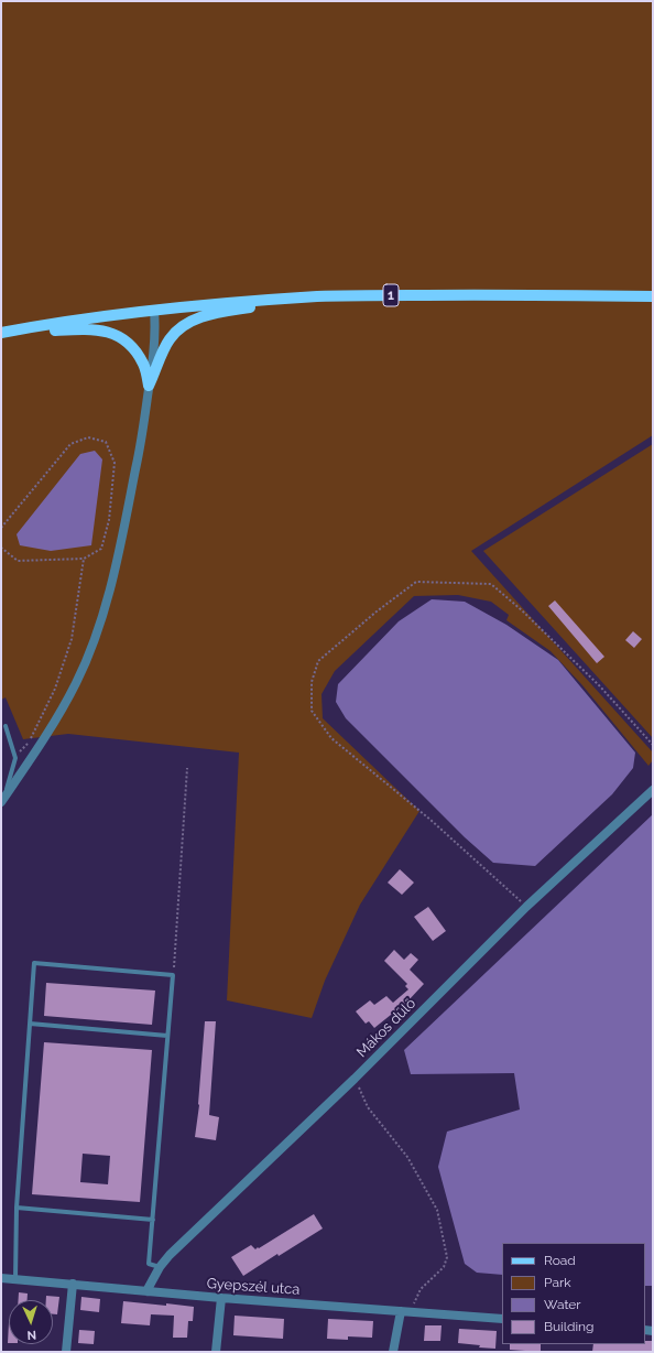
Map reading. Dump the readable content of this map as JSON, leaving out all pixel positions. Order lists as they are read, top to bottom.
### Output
{
  "streets": {
    "main road": ["1"],
    "street": ["Mákos dűlő", "Gyepszél utca"]
  },
  "crossings": [
    ["Mákos dűlő", "Gyepszél utca"]
  ],
  "legend": [
    "Road",
    "Park",
    "Water",
    "Building"
  ],
  "north": "bottom"
}
